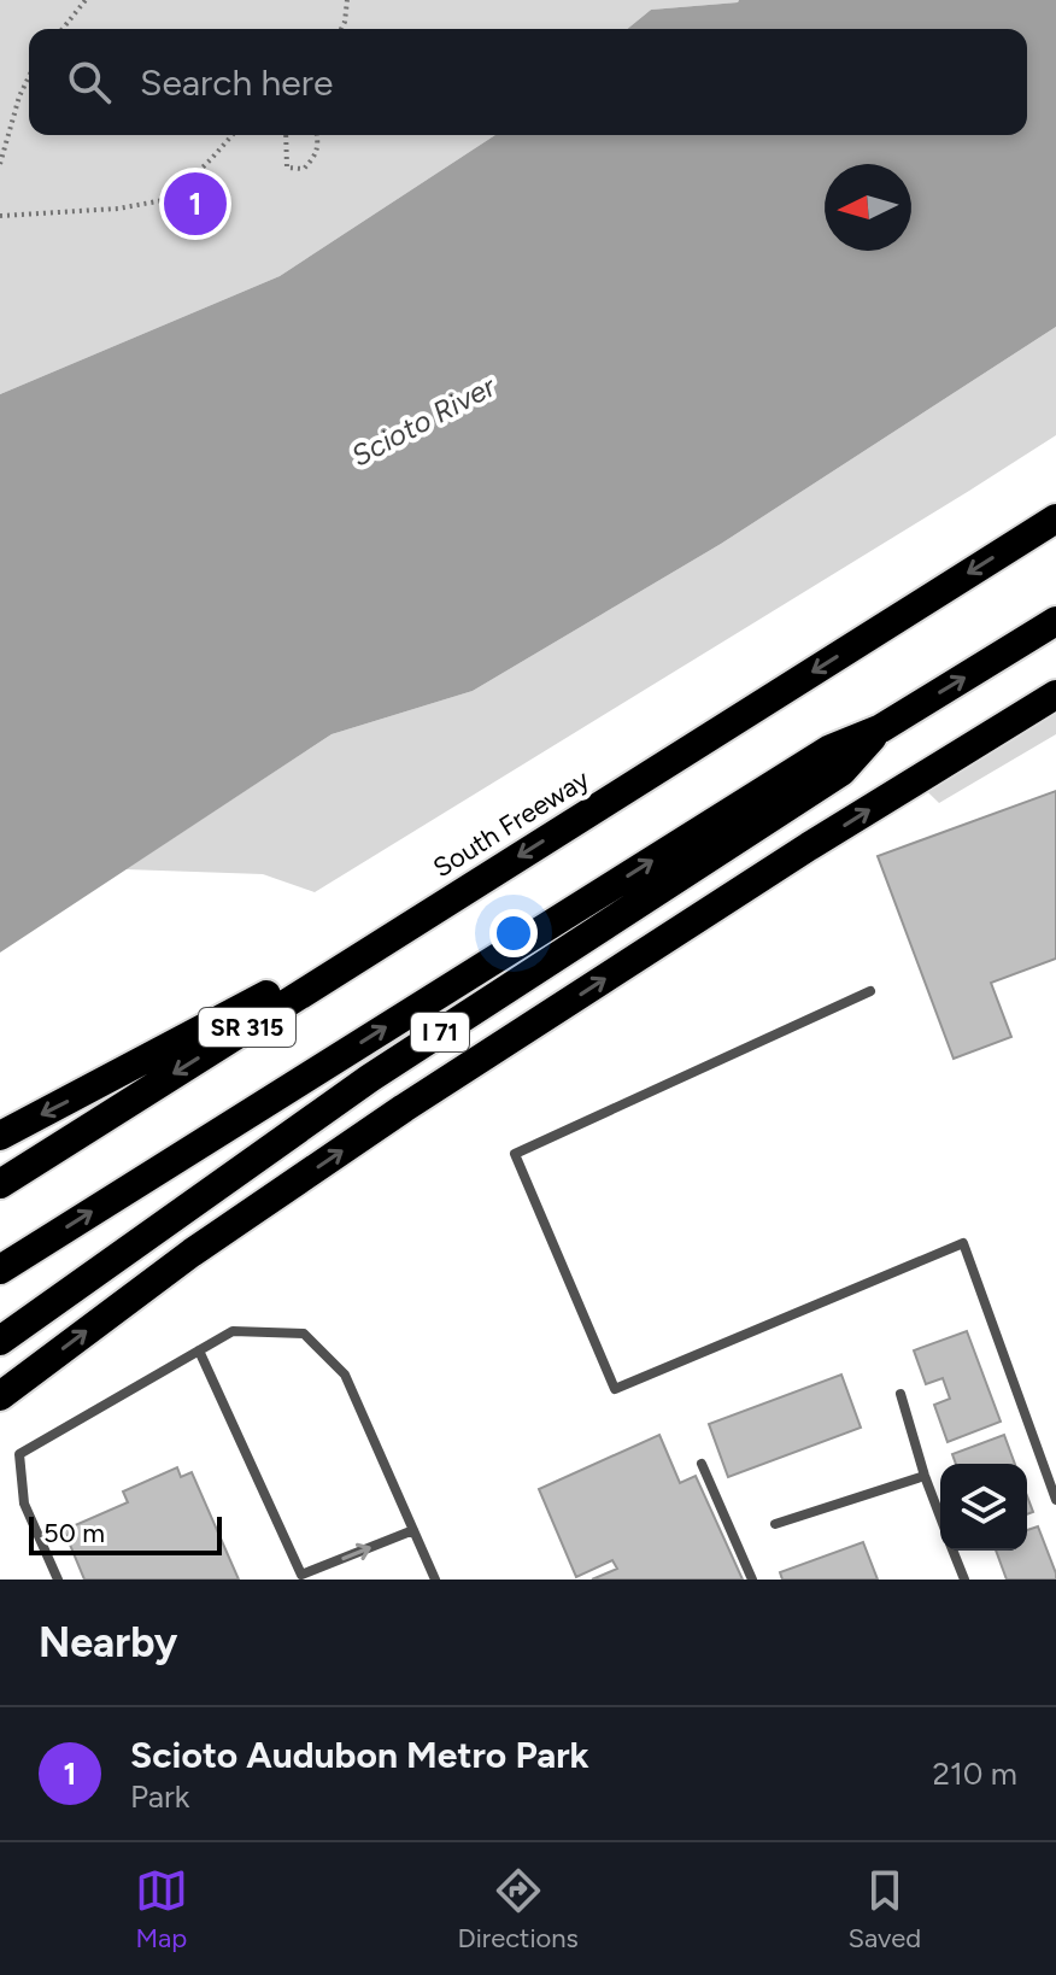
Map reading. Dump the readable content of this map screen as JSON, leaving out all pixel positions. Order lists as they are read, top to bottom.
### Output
{
  "streets": {
    "highway": ["South Freeway", "SR 315", "I 71"]
  },
  "crossings": [
    ["SR 315", "I 71"]
  ],
  "water": ["Scioto River"],
  "scale_bar": "50 m",
  "north": "left",
  "page": {
    "search": "Search here",
    "pins": "1",
    "scale": "50 m",
    "heading": "Nearby",
    "list": [
      {
        "mark": "1",
        "name": "Scioto Audubon Metro Park",
        "note": "Park",
        "value": "210 m"
      }
    ],
    "nav": ["Map", "Directions", "Saved"]
  }
}
